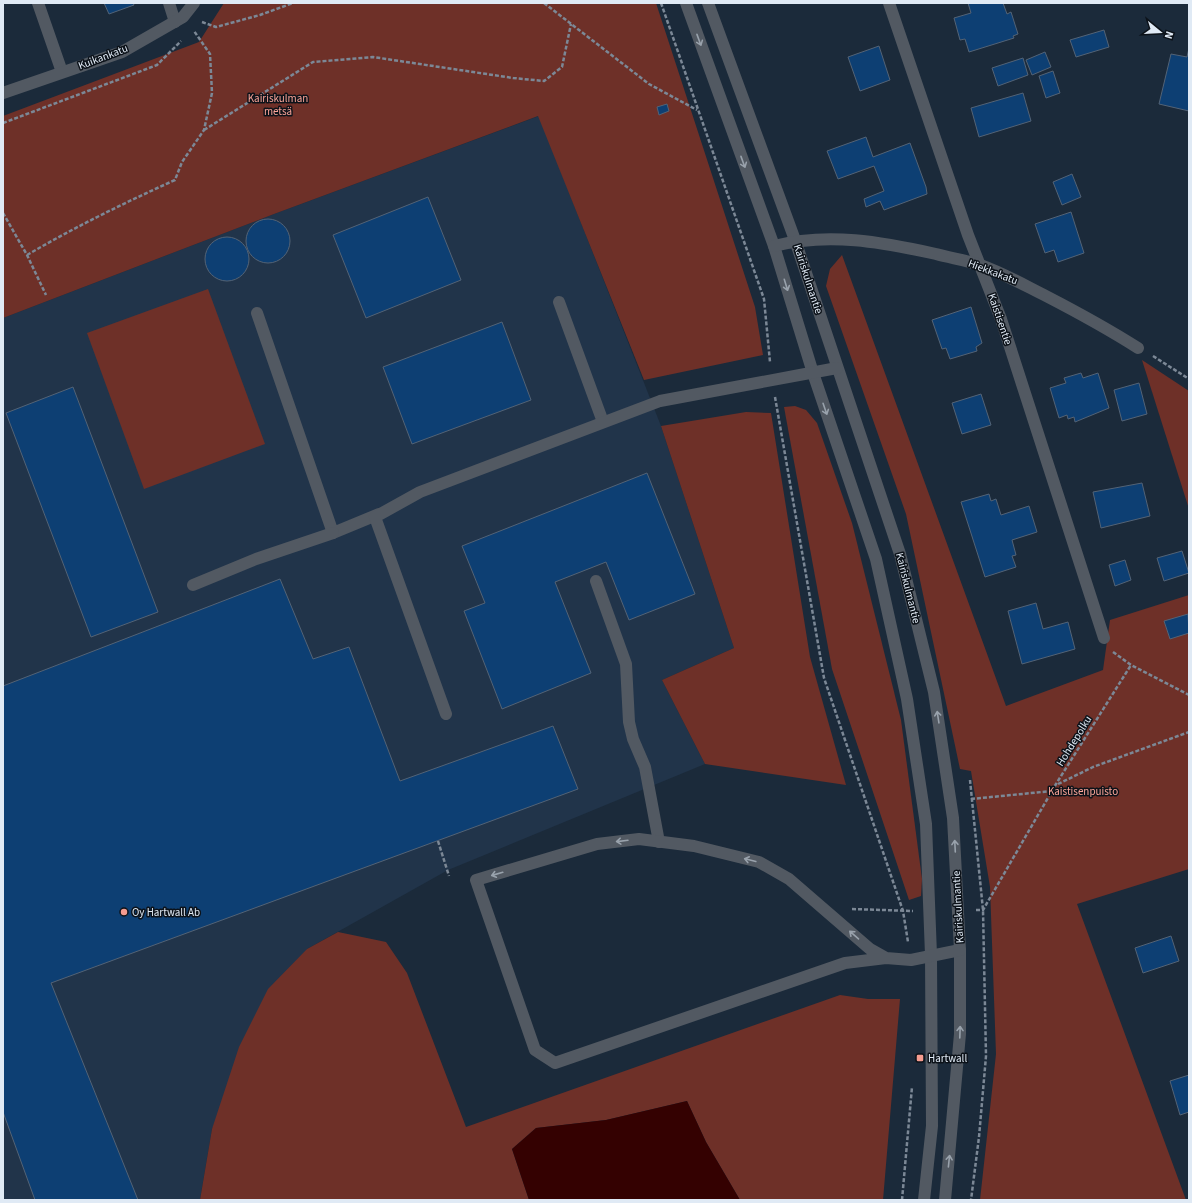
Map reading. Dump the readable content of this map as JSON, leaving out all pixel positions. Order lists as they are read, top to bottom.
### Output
{
  "streets": {
    "street": [
      "Kuikankatu",
      "Hiekkakatu",
      "Kairiskulmantie",
      "Kaistisentie"
    ],
    "path": ["Hohdepolku"]
  },
  "crossings": [
    ["Hiekkakatu", "Kairiskulmantie"],
    ["Hiekkakatu", "Kaistisentie"],
    ["Kairiskulmantie", "Hohdepolku"]
  ],
  "parks": ["Kairiskulman metsä", "Kaistisenpuisto"],
  "places": {
    "other": ["Oy Hartwall Ab"],
    "transit": ["Hartwall"]
  },
  "north": "right"
}
